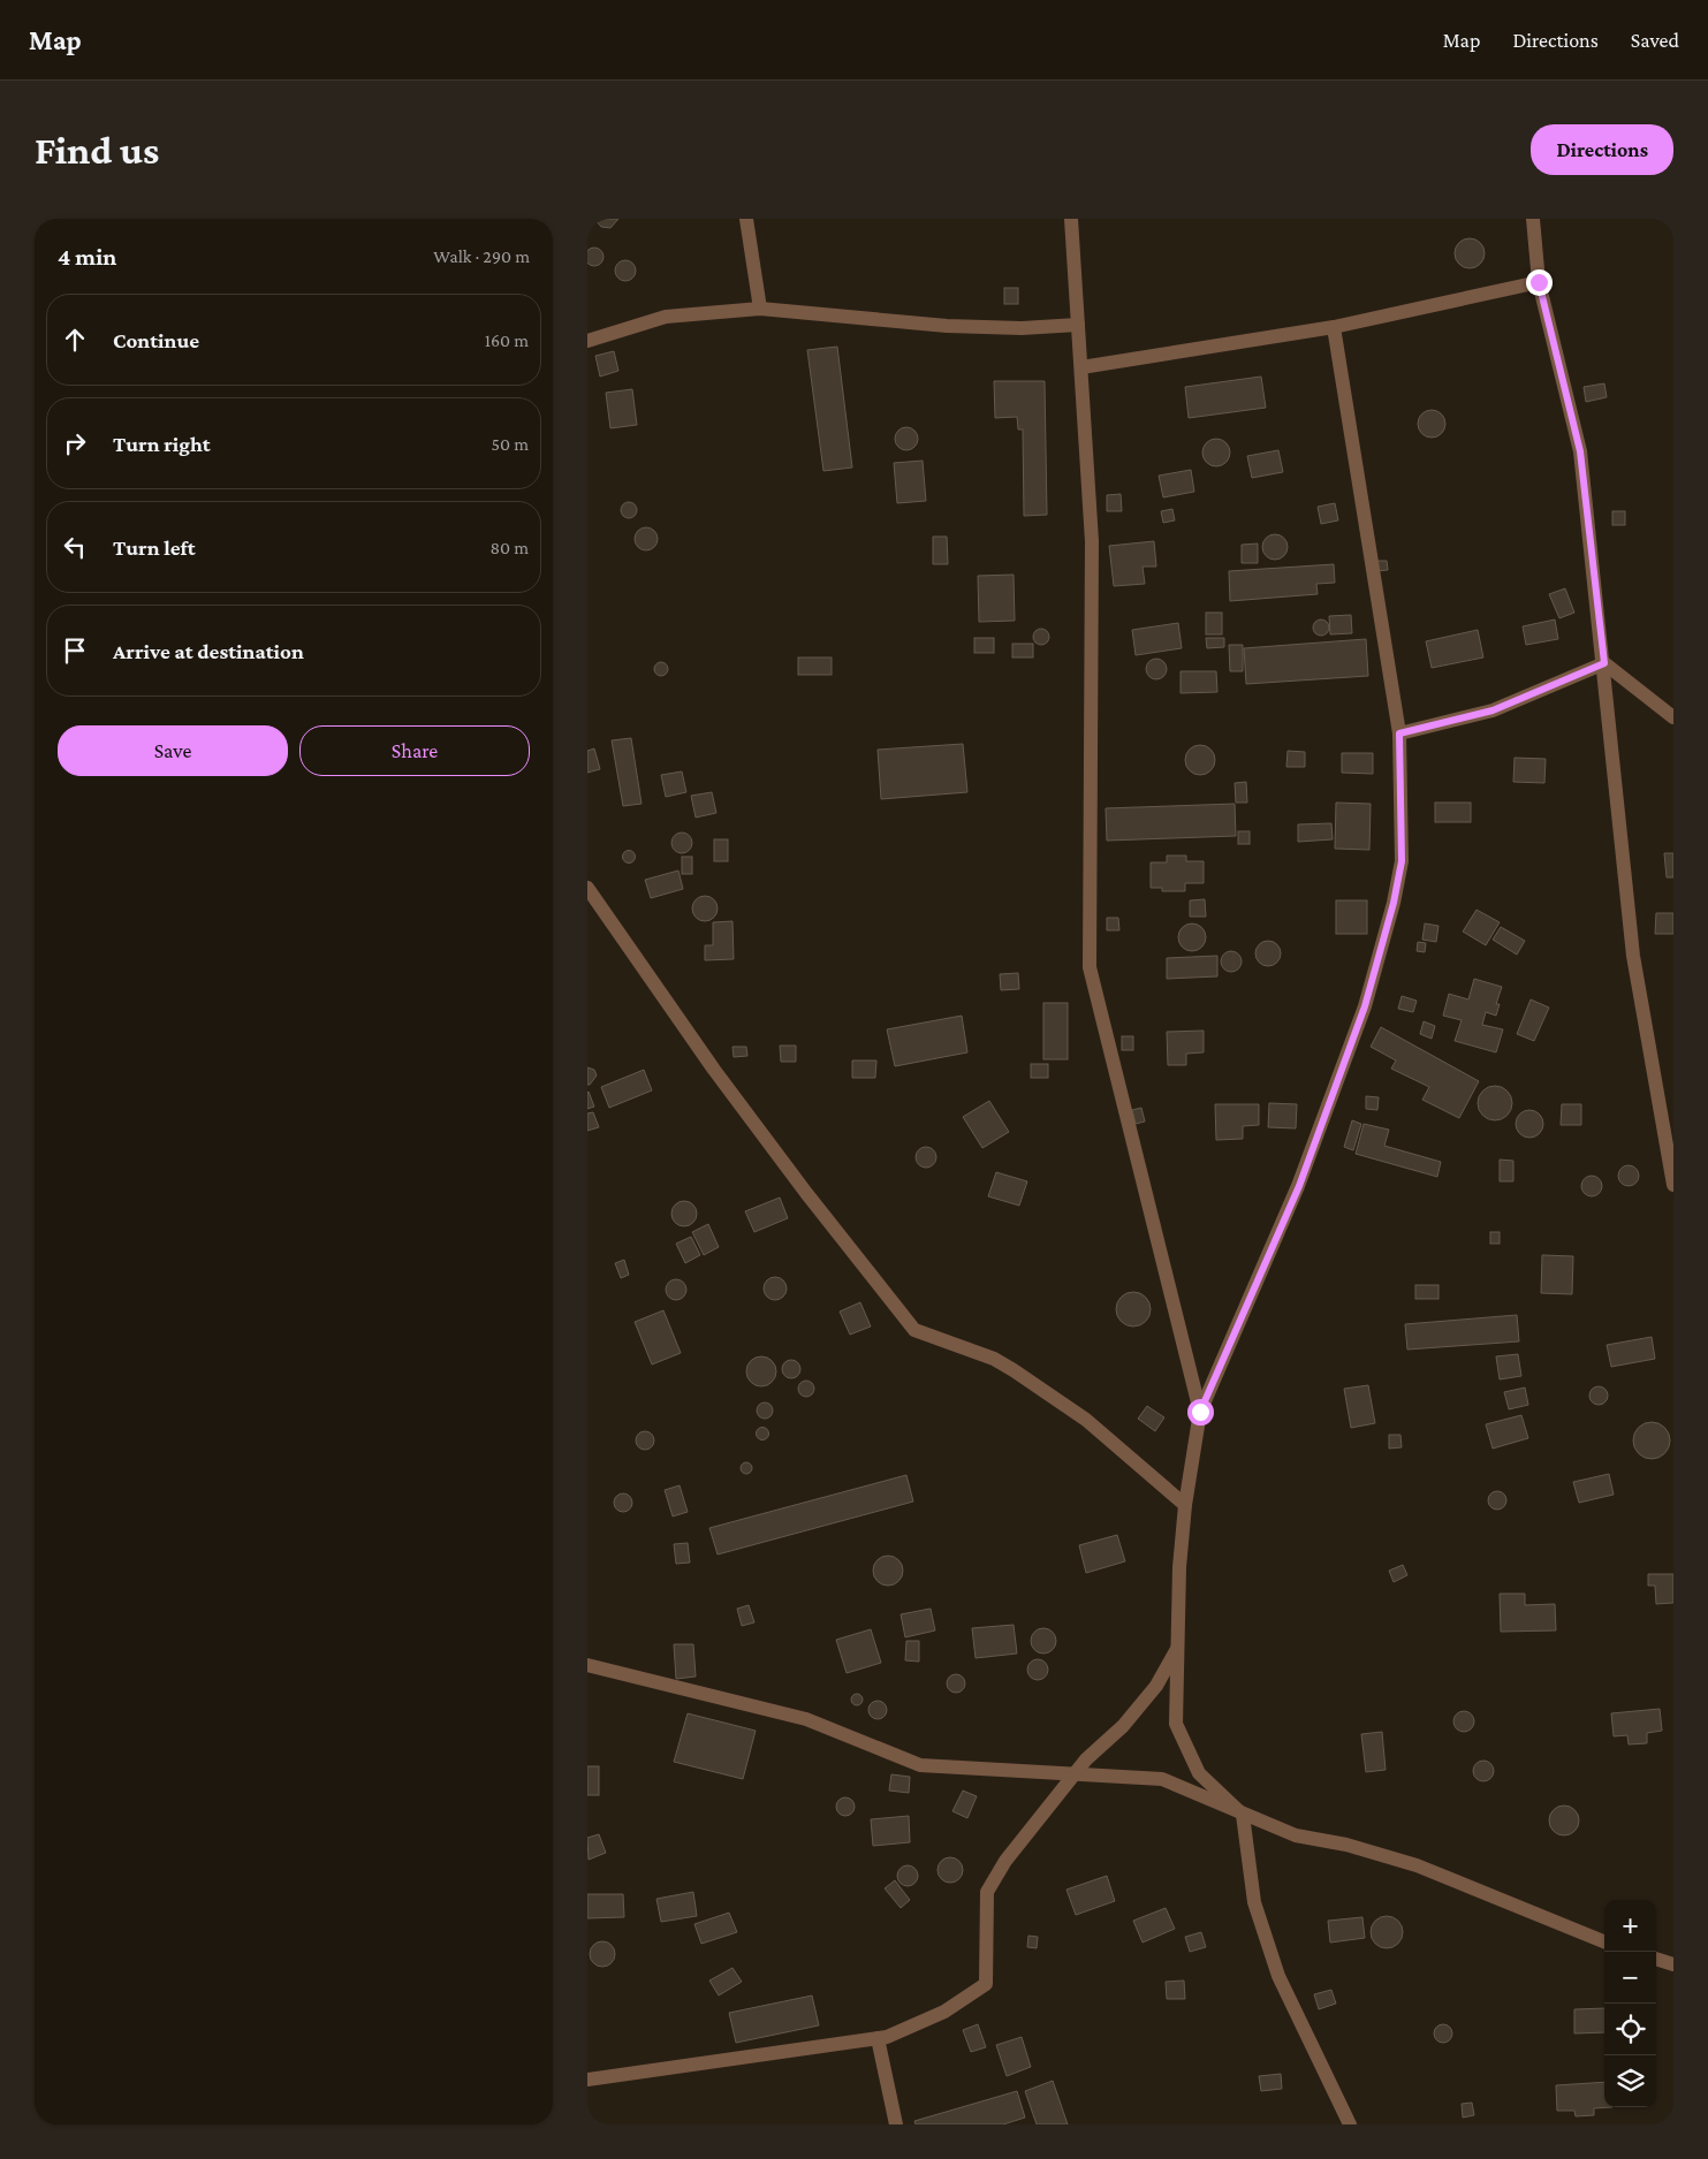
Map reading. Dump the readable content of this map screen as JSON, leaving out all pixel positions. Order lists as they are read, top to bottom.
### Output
{
  "page": {
    "header": "Map",
    "nav": ["Map", "Directions", "Saved"],
    "buttons": [
      "Directions",
      ["Save", "Share"]
    ],
    "title": "Find us",
    "heading": ["4 min", "Walk · 290 m"],
    "list": [
      ["Continue", "160 m"],
      ["Turn right", "50 m"],
      ["Turn left", "80 m"],
      "Arrive at destination"
    ],
    "map_buttons": ["+", "−"]
  }
}
